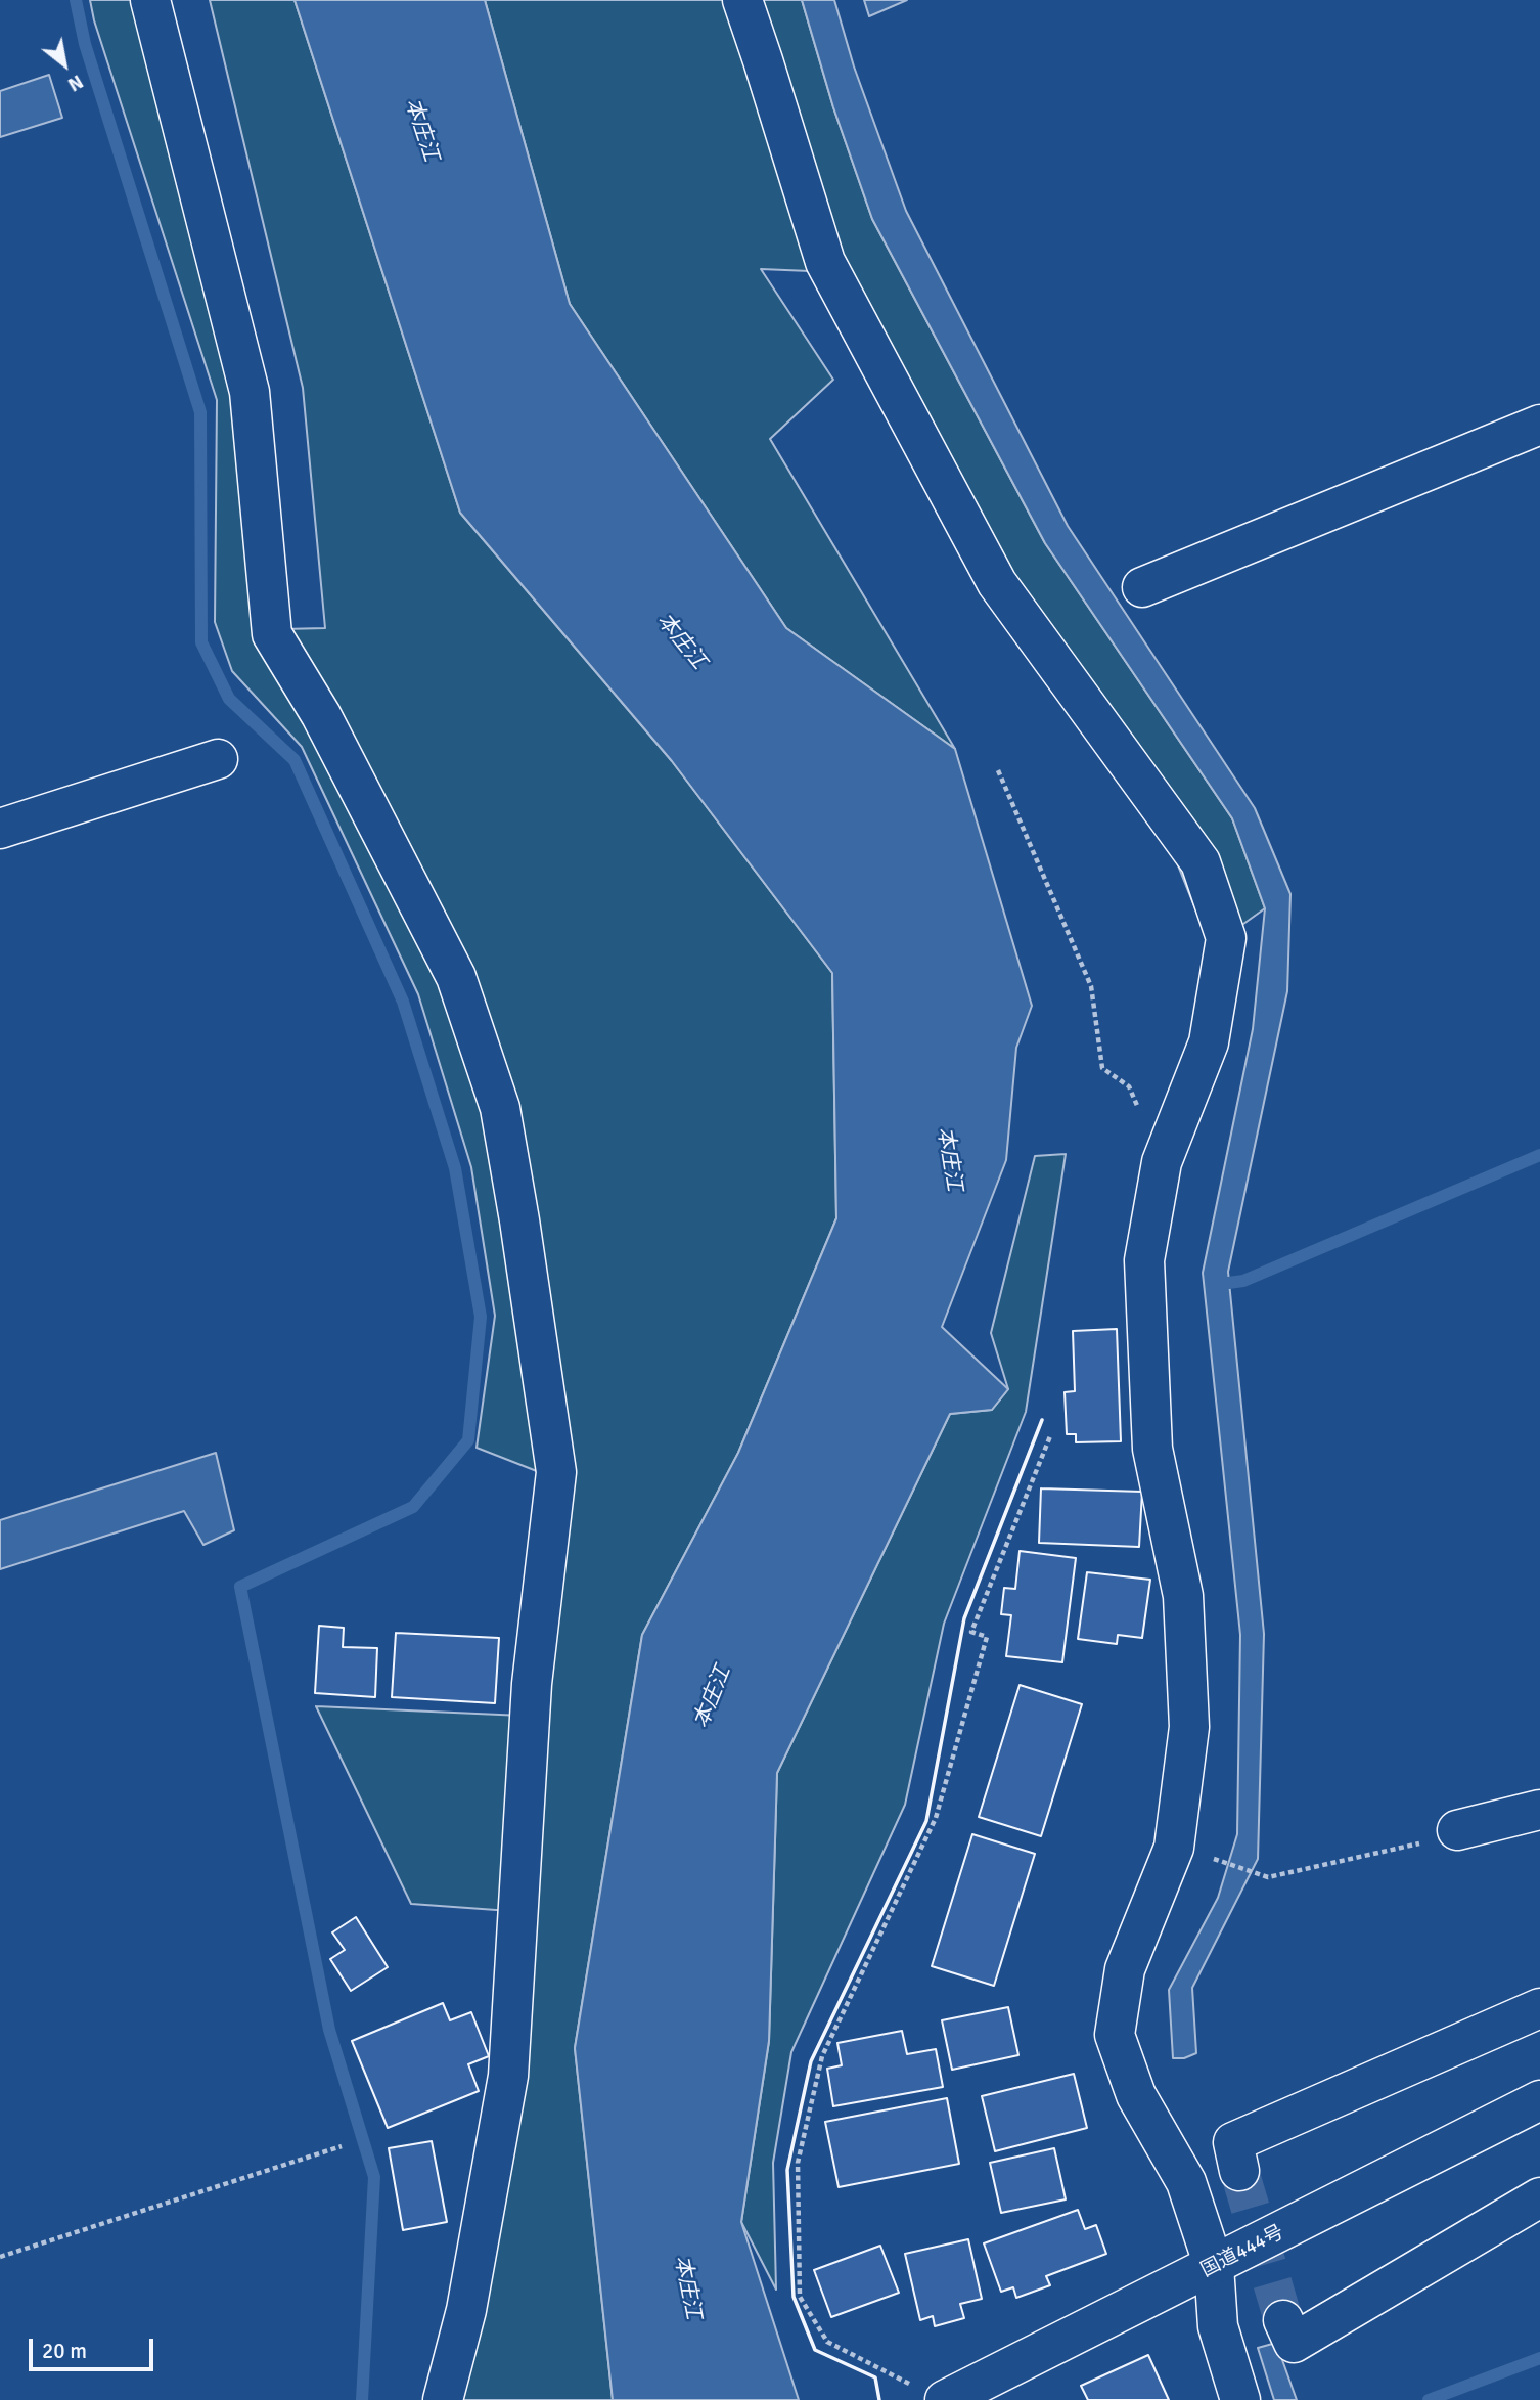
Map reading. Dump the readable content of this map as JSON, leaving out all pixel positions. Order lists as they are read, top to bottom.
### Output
{
  "streets": {
    "main road": ["国道444号"]
  },
  "water": ["本庄江"],
  "scale_bar": "20 m",
  "north": "bottom right"
}
